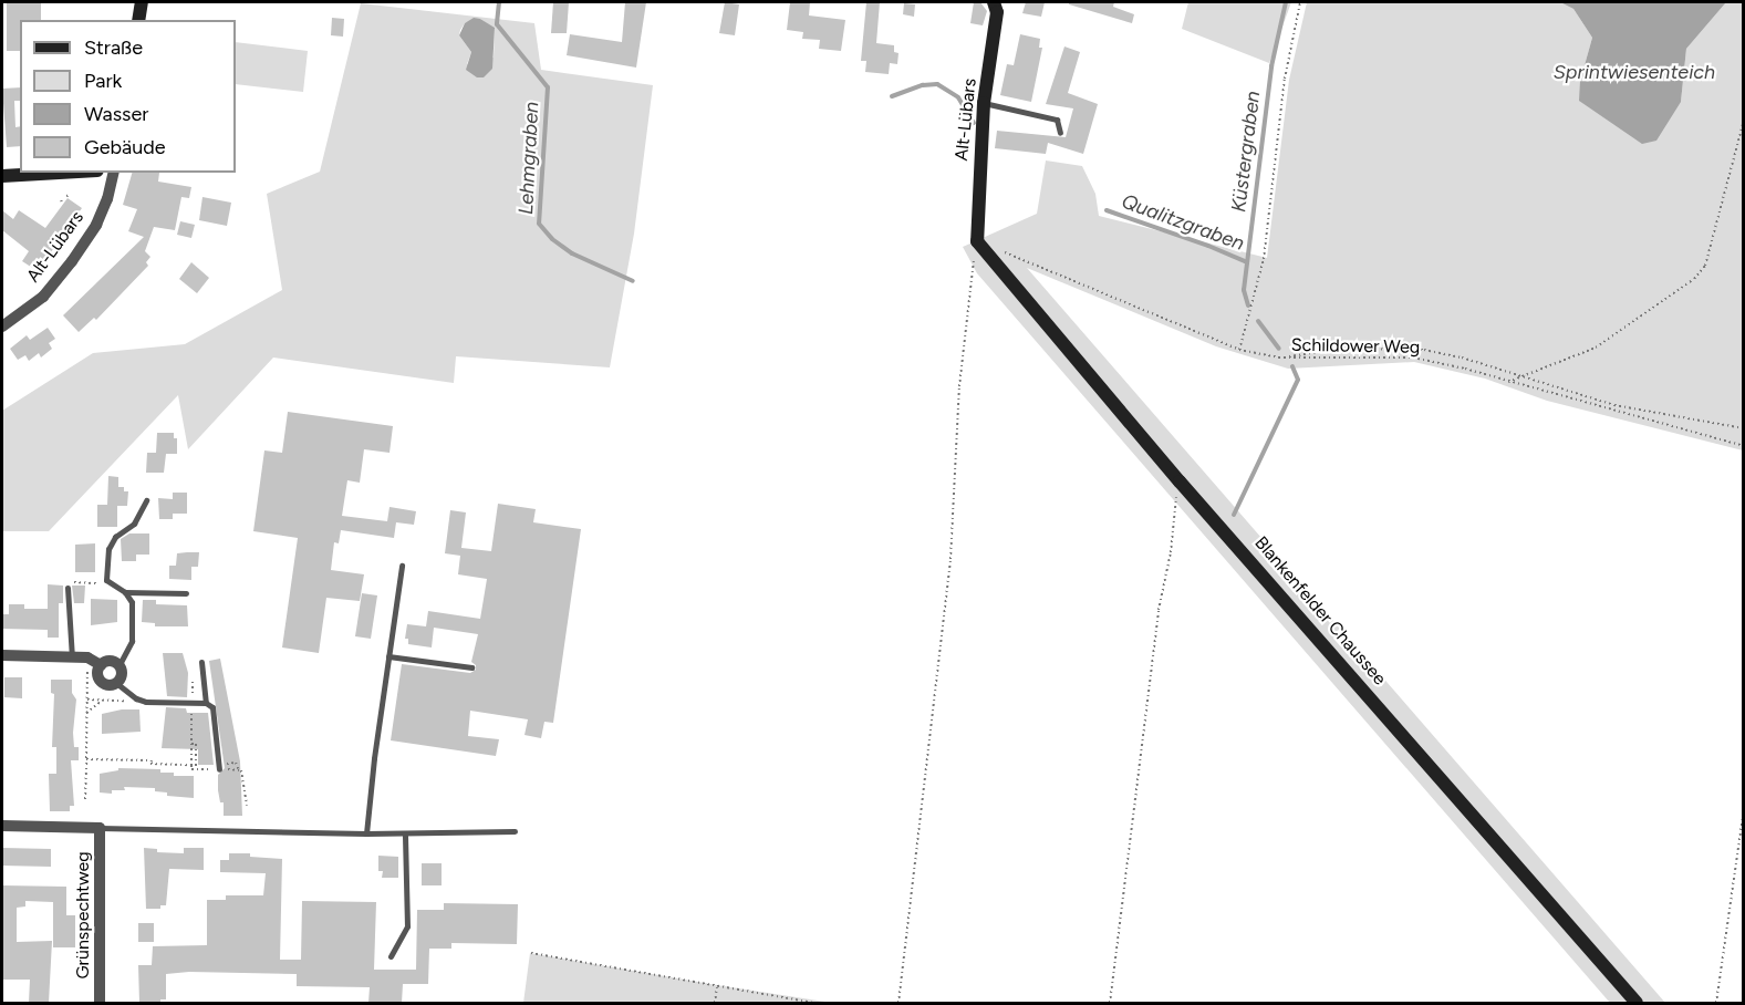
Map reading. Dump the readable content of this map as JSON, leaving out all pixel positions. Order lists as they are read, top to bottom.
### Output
{
  "streets": {
    "street": ["Alt-Lübars", "Blankenfelder Chaussee", "Grünspechtweg"],
    "path": ["Schildower Weg"]
  },
  "crossings": [
    ["Alt-Lübars", "Blankenfelder Chaussee"]
  ],
  "water": [
    "Sprintwiesenteich",
    "Küstergraben",
    "Lehmgraben",
    "Qualitzgraben"
  ],
  "legend": [
    "Straße",
    "Park",
    "Wasser",
    "Gebäude"
  ]
}
